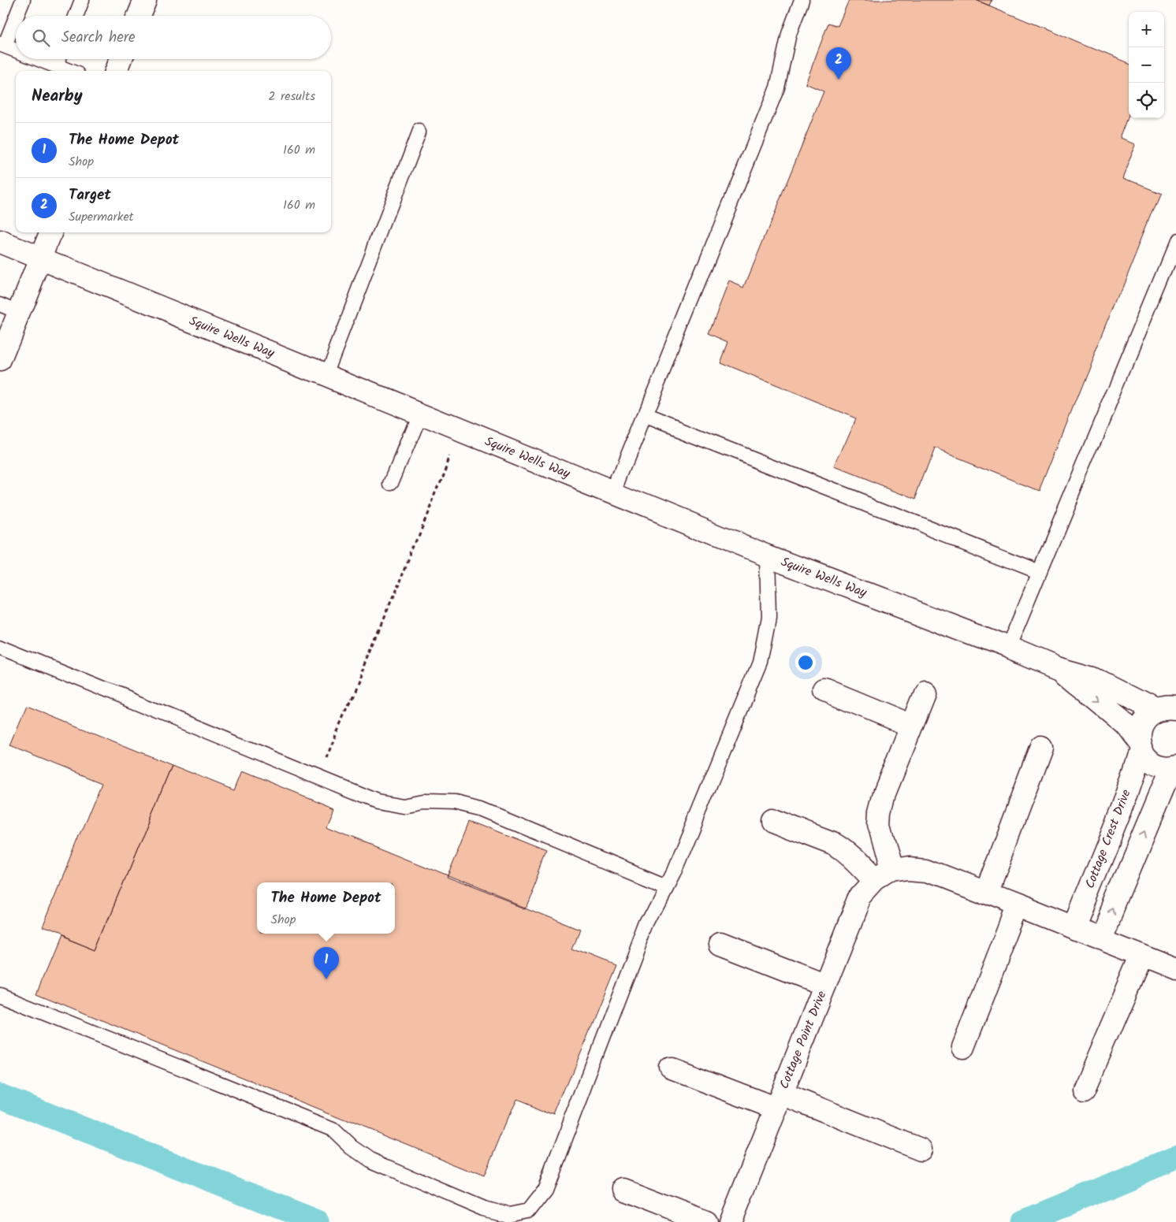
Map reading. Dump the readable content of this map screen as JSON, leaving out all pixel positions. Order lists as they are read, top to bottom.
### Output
{
  "streets": {
    "street": ["Squire Wells Way", "Cottage Crest Drive", "Cottage Point Drive"]
  },
  "crossings": [
    ["Squire Wells Way", "Cottage Crest Drive"]
  ],
  "page": {
    "map_buttons": ["+", "−"],
    "search": "Search here",
    "pins": ["2", "1"],
    "heading": ["Nearby", "2 results"],
    "list": [
      {
        "mark": "1",
        "name": "The Home Depot",
        "note": "Shop",
        "value": "160 m"
      },
      {
        "mark": "2",
        "name": "Target",
        "note": "Supermarket",
        "value": "160 m"
      }
    ],
    "popup": ["The Home Depot", "Shop"]
  }
}
